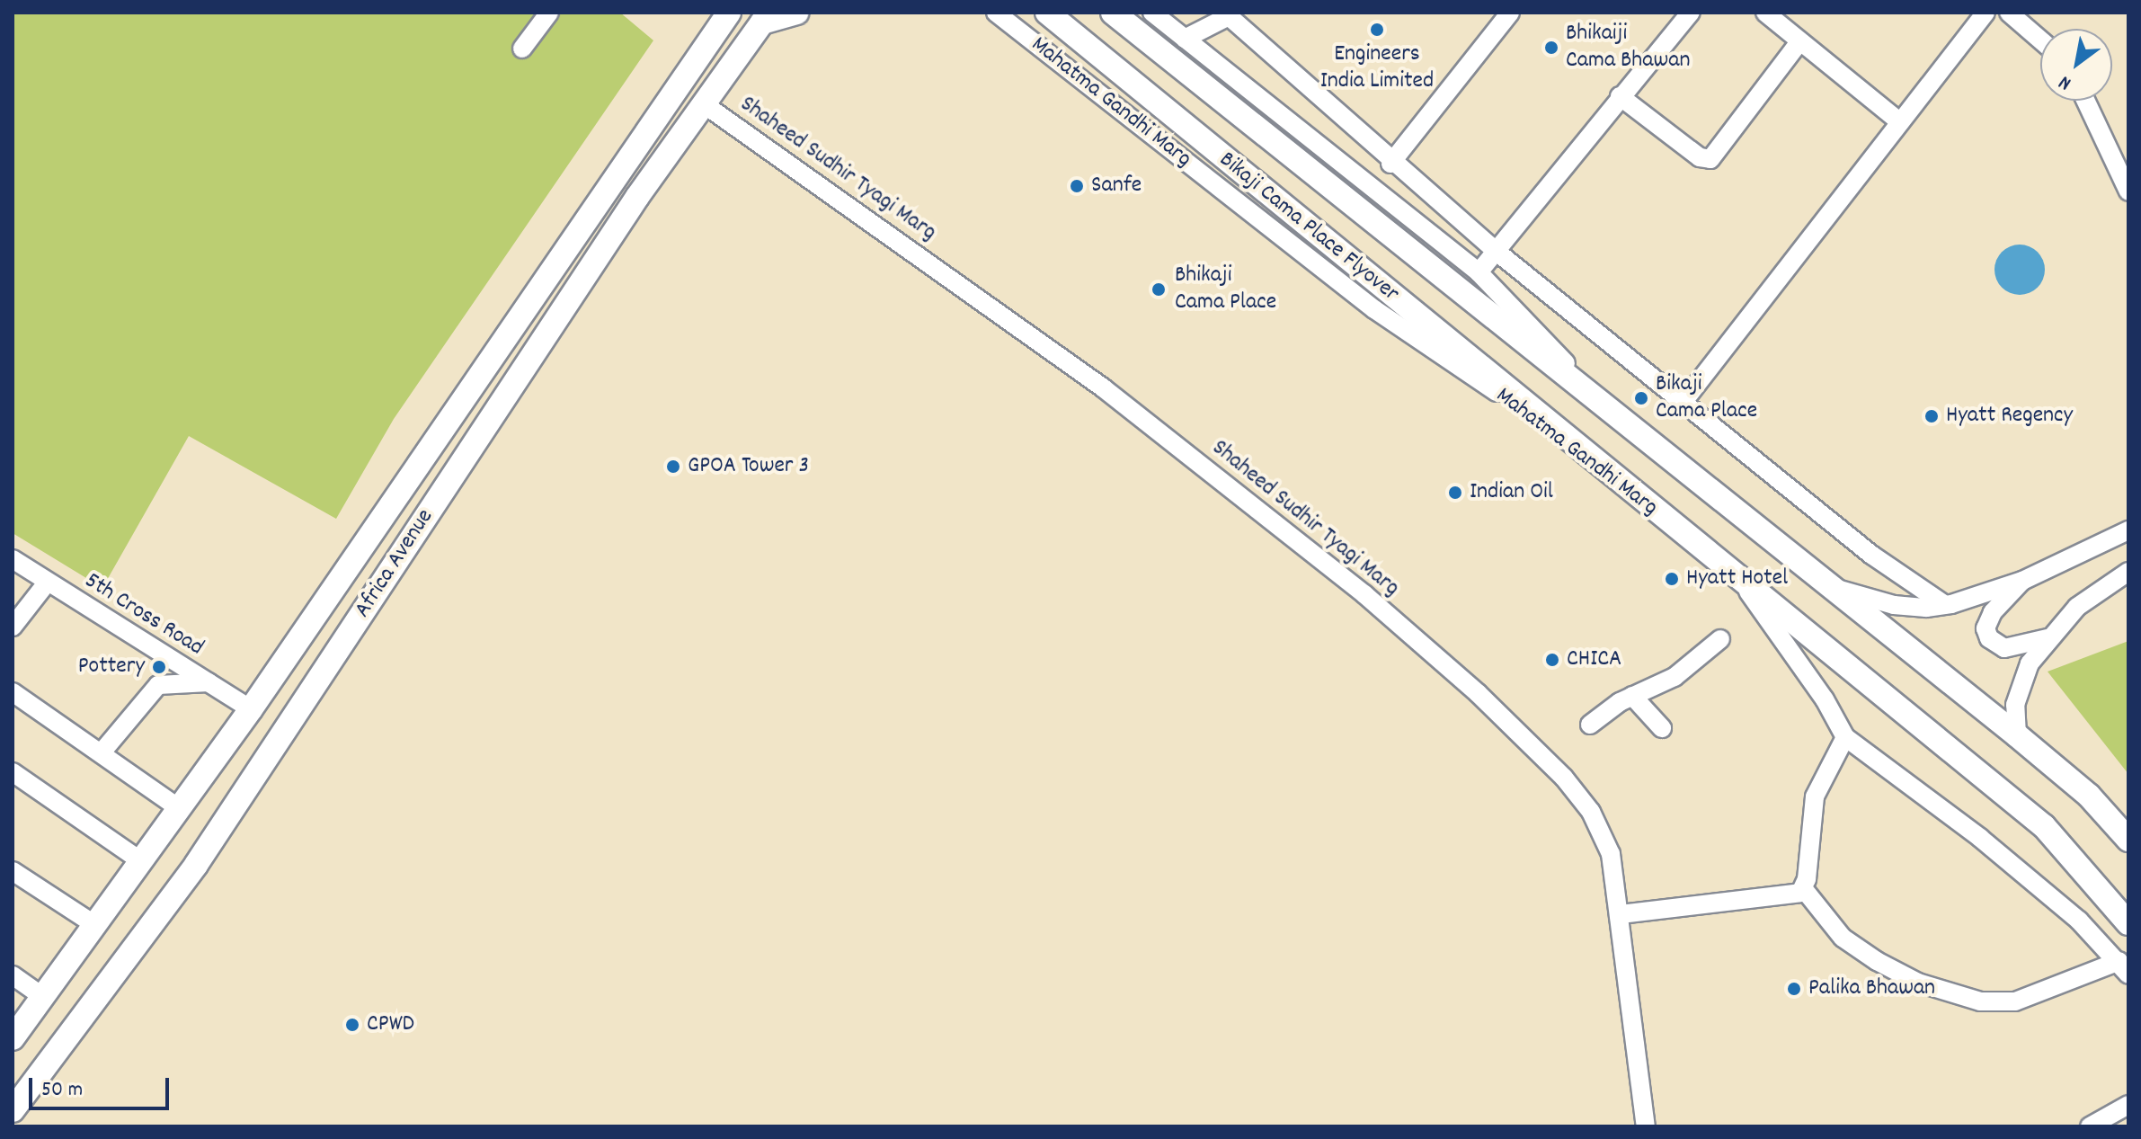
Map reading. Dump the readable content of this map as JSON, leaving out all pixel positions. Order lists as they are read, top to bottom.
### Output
{
  "streets": {
    "main road": ["Mahatma Gandhi Marg", "Bikaji Cama Place Flyover", "Africa Avenue"],
    "street": ["Shaheed Sudhir Tyagi Marg", "5th Cross Road"]
  },
  "crossings": [
    ["Mahatma Gandhi Marg", "Bikaji Cama Place Flyover"],
    ["Shaheed Sudhir Tyagi Marg", "Africa Avenue"],
    ["Africa Avenue", "5th Cross Road"]
  ],
  "places": [
    "Engineers India Limited",
    "Bhikaiji Cama Bhawan",
    "Sanfe",
    "Bhikaji Cama Place",
    "Bikaji Cama Place",
    "Hyatt Regency",
    "GPOA Tower 3",
    "Indian Oil",
    "Hyatt Hotel",
    "CHICA",
    "Pottery",
    "Palika Bhawan",
    "CPWD"
  ],
  "scale_bar": "50 m",
  "north": "bottom left"
}
